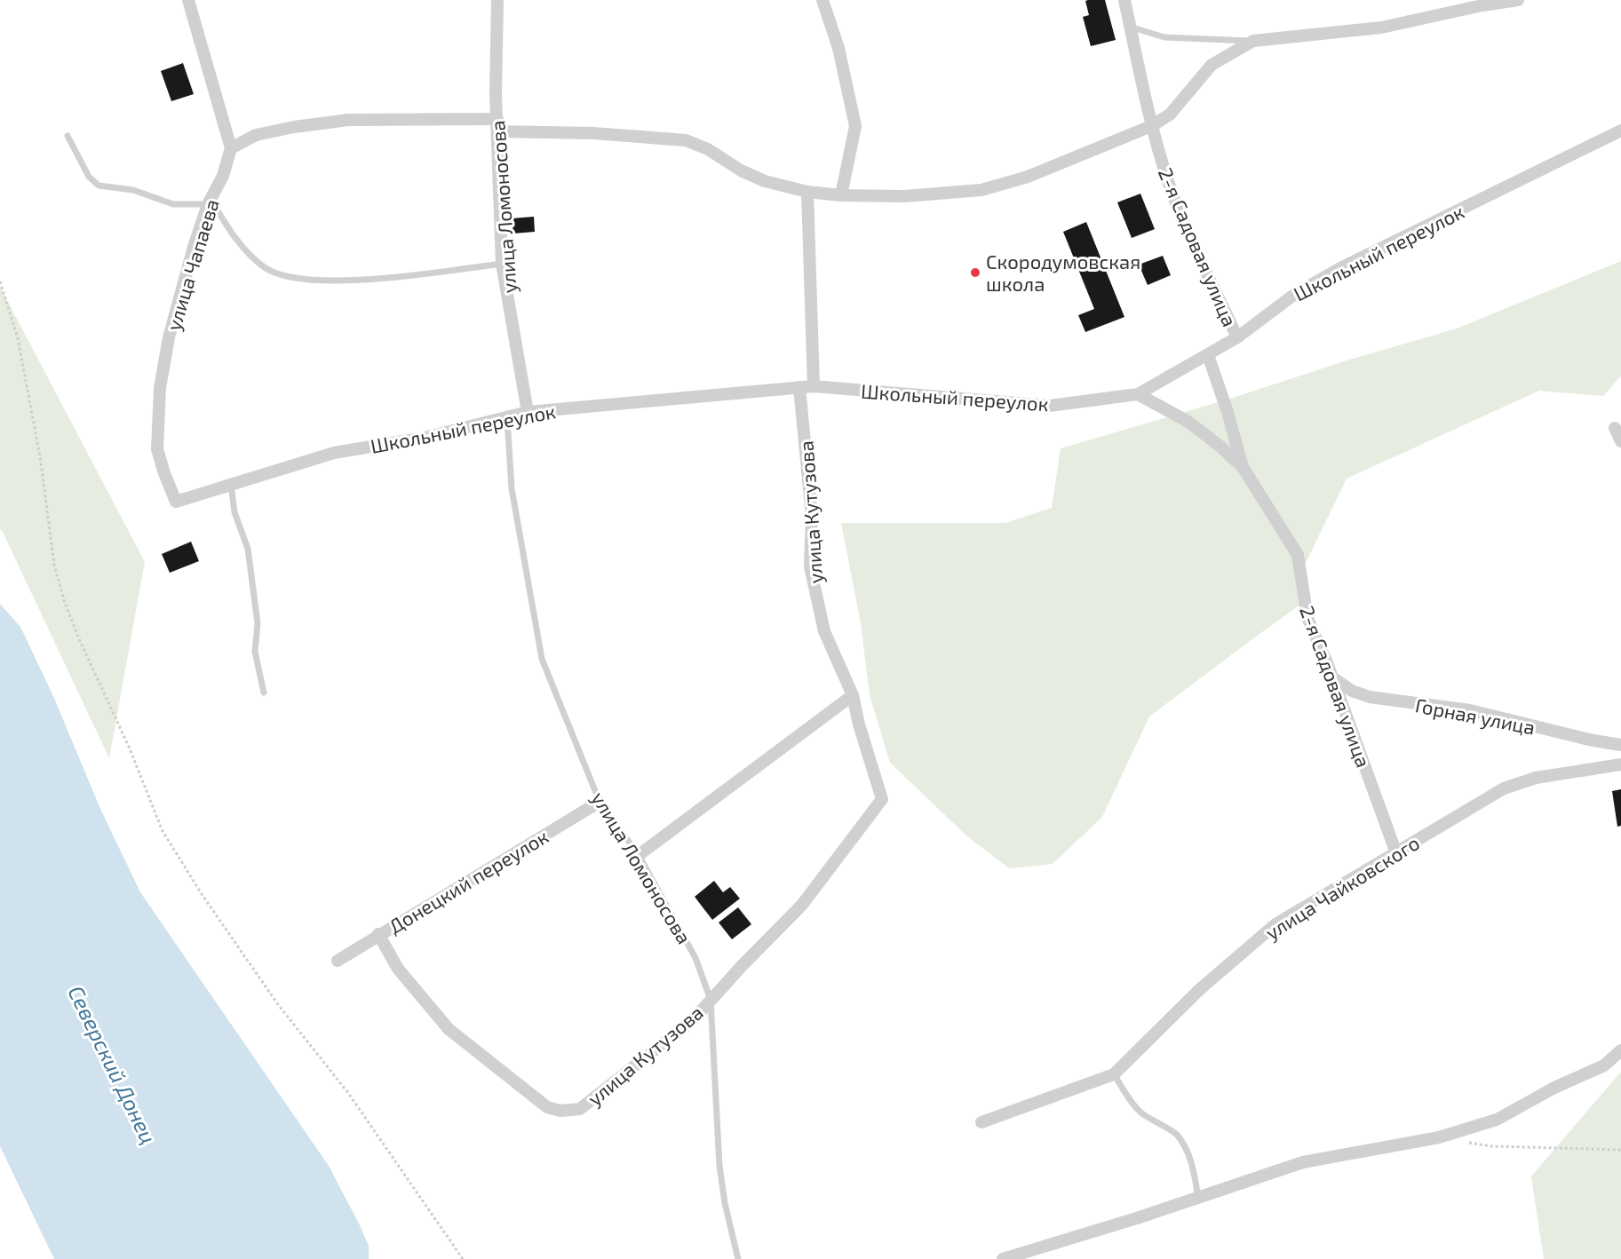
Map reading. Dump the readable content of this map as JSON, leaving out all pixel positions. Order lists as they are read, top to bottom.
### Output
{
  "streets": {
    "street": [
      "улица Ломоносова",
      "2-я Садовая улица",
      "Школьный переулок",
      "улица Чапаева",
      "улица Кутузова",
      "Горная улица",
      "Донецкий переулок",
      "улица Чайковского"
    ]
  },
  "crossings": [
    ["улица Ломоносова", "Школьный переулок"],
    ["улица Ломоносова", "улица Кутузова"],
    ["улица Ломоносова", "Донецкий переулок"],
    ["2-я Садовая улица", "Школьный переулок"],
    ["2-я Садовая улица", "Горная улица"],
    ["2-я Садовая улица", "улица Чайковского"],
    ["Школьный переулок", "улица Чапаева"],
    ["Школьный переулок", "улица Кутузова"],
    ["улица Кутузова", "Донецкий переулок"]
  ],
  "water": ["Северский Донец"],
  "places": ["Скородумовская школа"]
}
